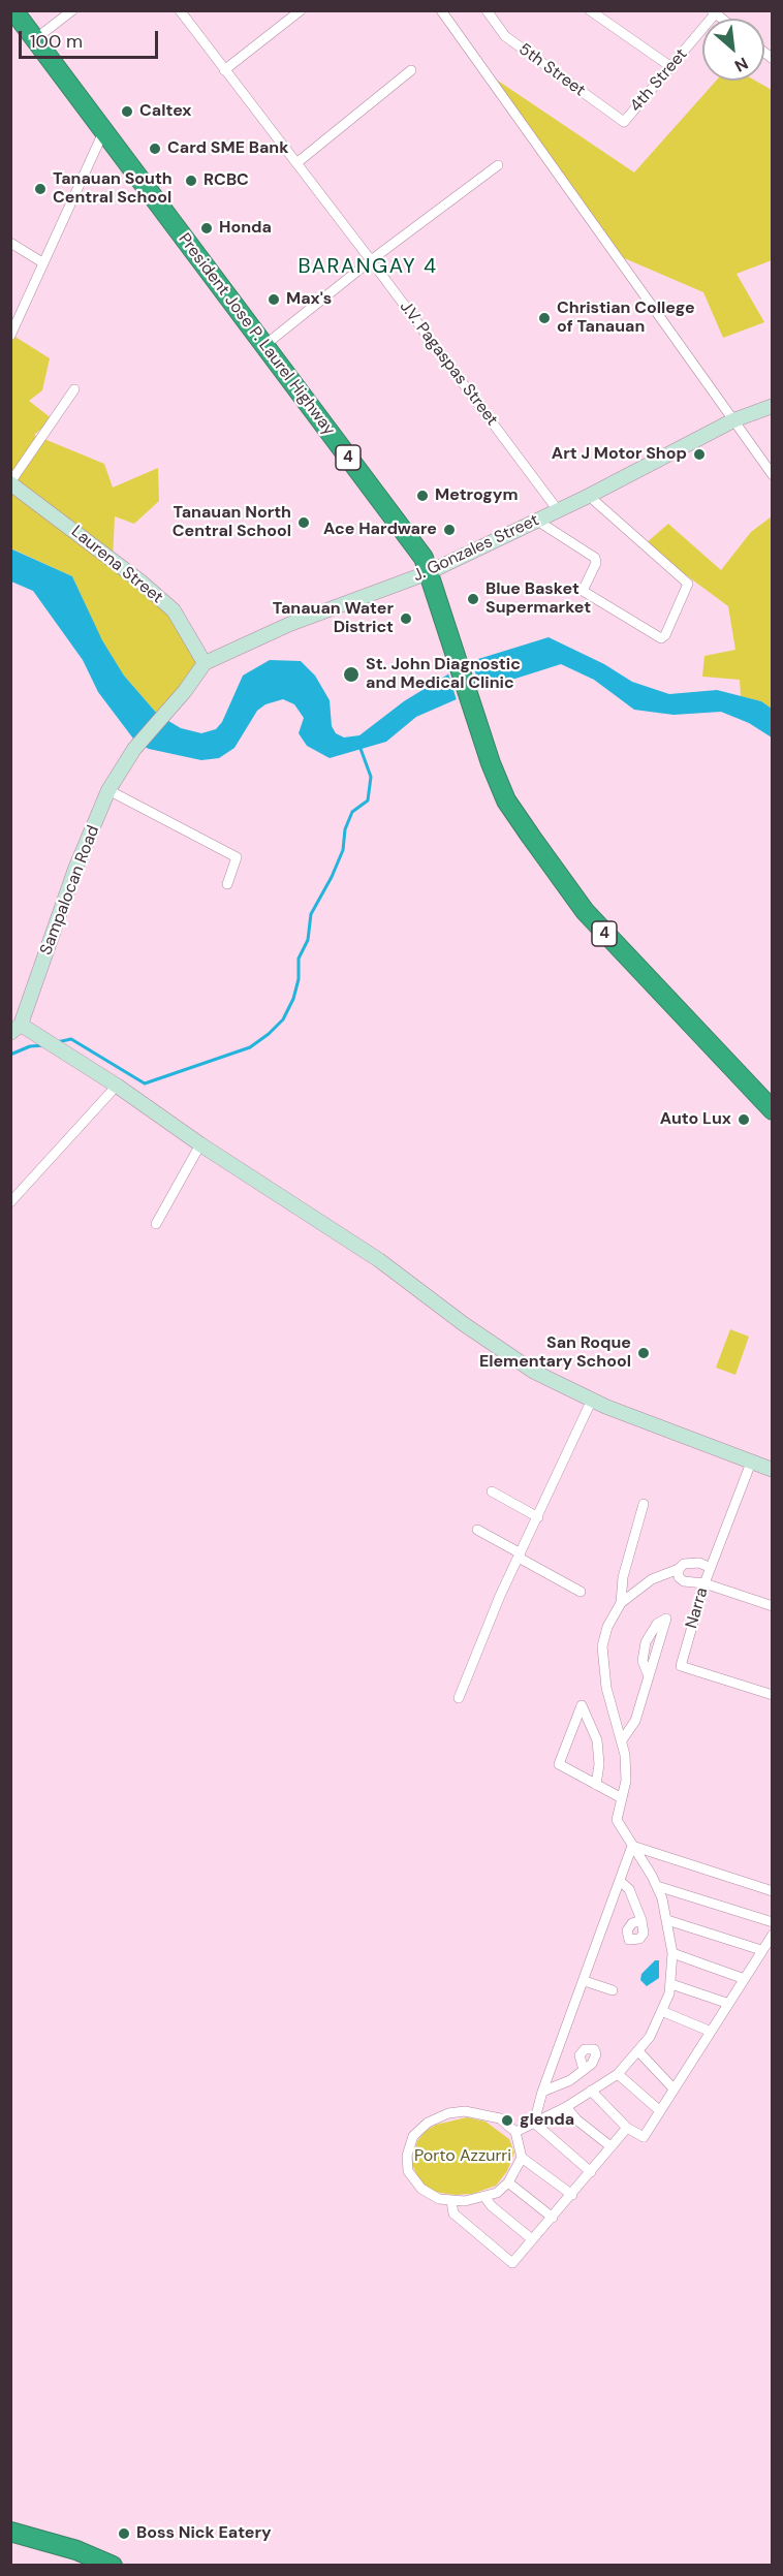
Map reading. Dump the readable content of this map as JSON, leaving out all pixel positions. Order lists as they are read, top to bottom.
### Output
{
  "streets": {
    "highway": ["President Jose P. Laurel Highway", "4"],
    "street": [
      "5th Street",
      "4th Street",
      "J.V. Pagaspas Street",
      "J. Gonzales Street",
      "Laurena Street",
      "Sampalocan Road",
      "Narra"
    ]
  },
  "crossings": [
    ["5th Street", "4th Street"],
    ["President Jose P. Laurel Highway", "J. Gonzales Street"],
    ["J.V. Pagaspas Street", "J. Gonzales Street"],
    ["J. Gonzales Street", "Laurena Street"],
    ["J. Gonzales Street", "Sampalocan Road"],
    ["Laurena Street", "Sampalocan Road"]
  ],
  "districts": ["BARANGAY 4"],
  "parks": ["Porto Azzurri"],
  "places": [
    "Caltex",
    "Card SME Bank",
    "RCBC",
    "Tanauan South Central School",
    "Honda",
    "Max's",
    "Christian College of Tanauan",
    "Art J Motor Shop",
    "Metrogym",
    "Tanauan North Central School",
    "Ace Hardware",
    "Blue Basket Supermarket",
    "Tanauan Water District",
    "St. John Diagnostic and Medical Clinic",
    "Auto Lux",
    "San Roque Elementary School",
    "glenda",
    "Boss Nick Eatery"
  ],
  "scale_bar": "100 m",
  "north": "bottom right"
}
